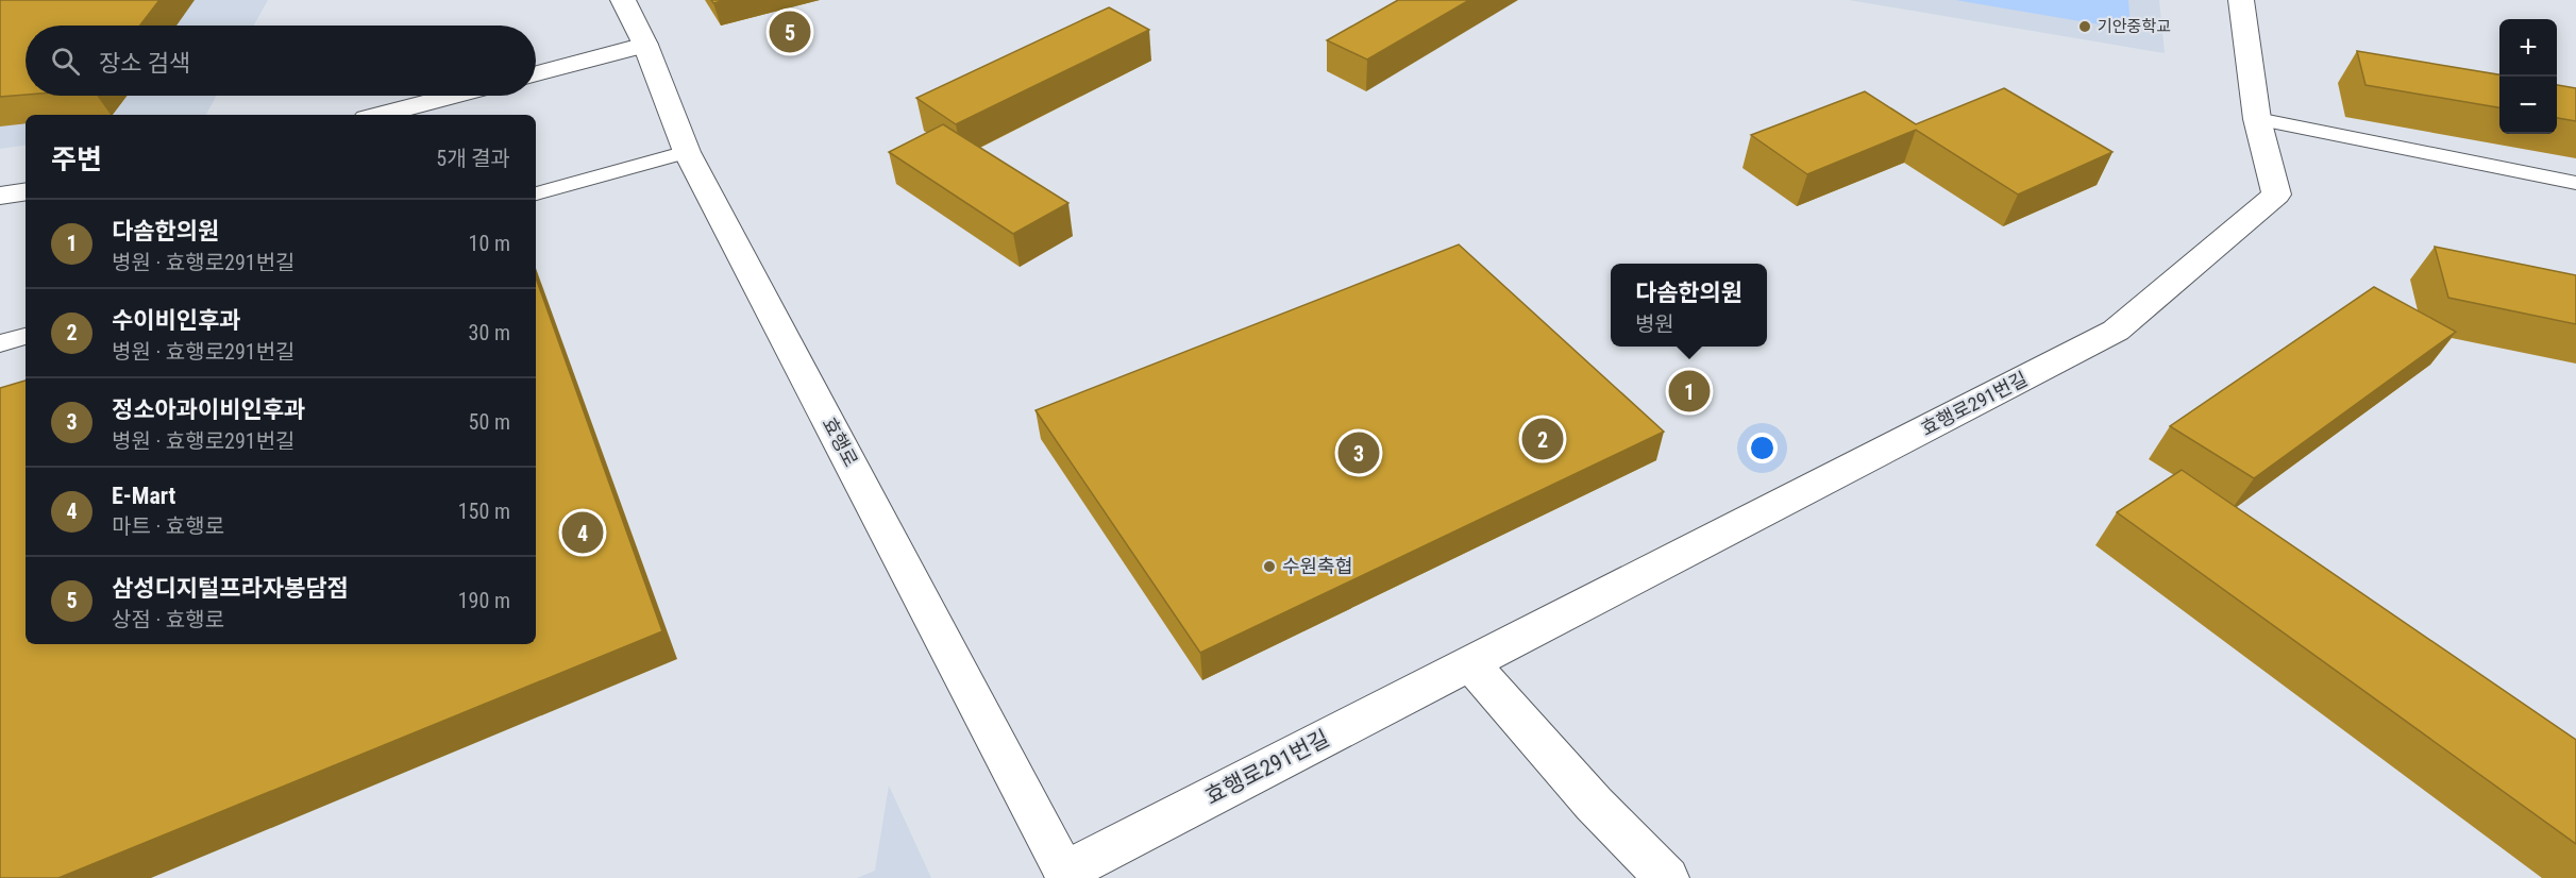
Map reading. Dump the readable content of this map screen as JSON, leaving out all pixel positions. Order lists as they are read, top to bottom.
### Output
{
  "streets": {
    "street": ["효행로291번길", "효행로"]
  },
  "crossings": [
    ["효행로291번길", "효행로"]
  ],
  "places": ["기안중학교", "수원축협"],
  "page": {
    "pins": [
      "5",
      "1",
      "2",
      "3",
      "4"
    ],
    "map_buttons": ["+", "−"],
    "search": "장소 검색",
    "heading": ["주변", "5개 결과"],
    "list": [
      {
        "mark": "1",
        "name": "다솜한의원",
        "note": "병원 · 효행로291번길",
        "value": "10 m"
      },
      {
        "mark": "2",
        "name": "수이비인후과",
        "note": "병원 · 효행로291번길",
        "value": "30 m"
      },
      {
        "mark": "3",
        "name": "정소아과이비인후과",
        "note": "병원 · 효행로291번길",
        "value": "50 m"
      },
      {
        "mark": "4",
        "name": "E-Mart",
        "note": "마트 · 효행로",
        "value": "150 m"
      },
      {
        "mark": "5",
        "name": "삼성디지털프라자봉담점",
        "note": "상점 · 효행로",
        "value": "190 m"
      }
    ],
    "popup": ["다솜한의원", "병원"]
  }
}
